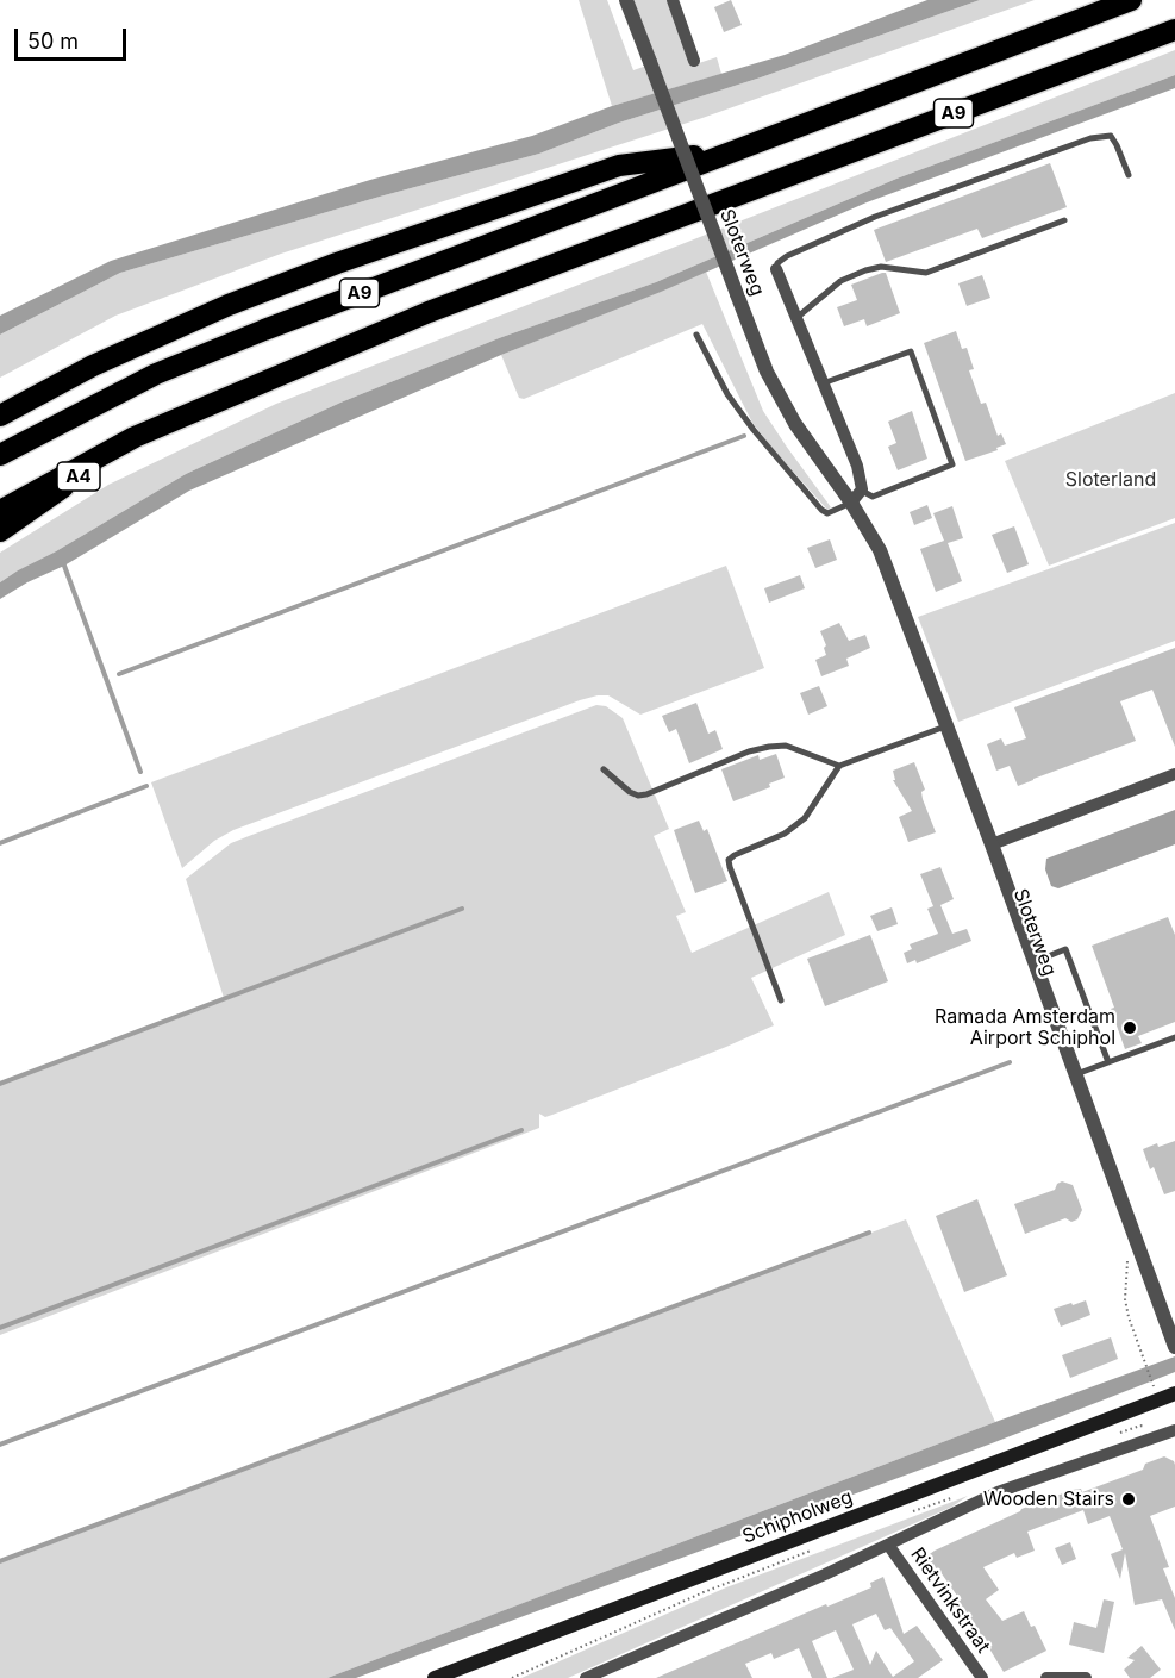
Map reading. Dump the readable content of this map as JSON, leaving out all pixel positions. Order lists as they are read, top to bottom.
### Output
{
  "streets": {
    "highway": ["A9", "A4"],
    "main road": ["Schipholweg"],
    "street": ["Sloterweg", "Rietvinkstraat"]
  },
  "crossings": [
    ["A9", "A4"]
  ],
  "parks": ["Sloterland"],
  "places": ["Ramada Amsterdam Airport Schiphol", "Wooden Stairs"],
  "scale_bar": "50 m"
}
